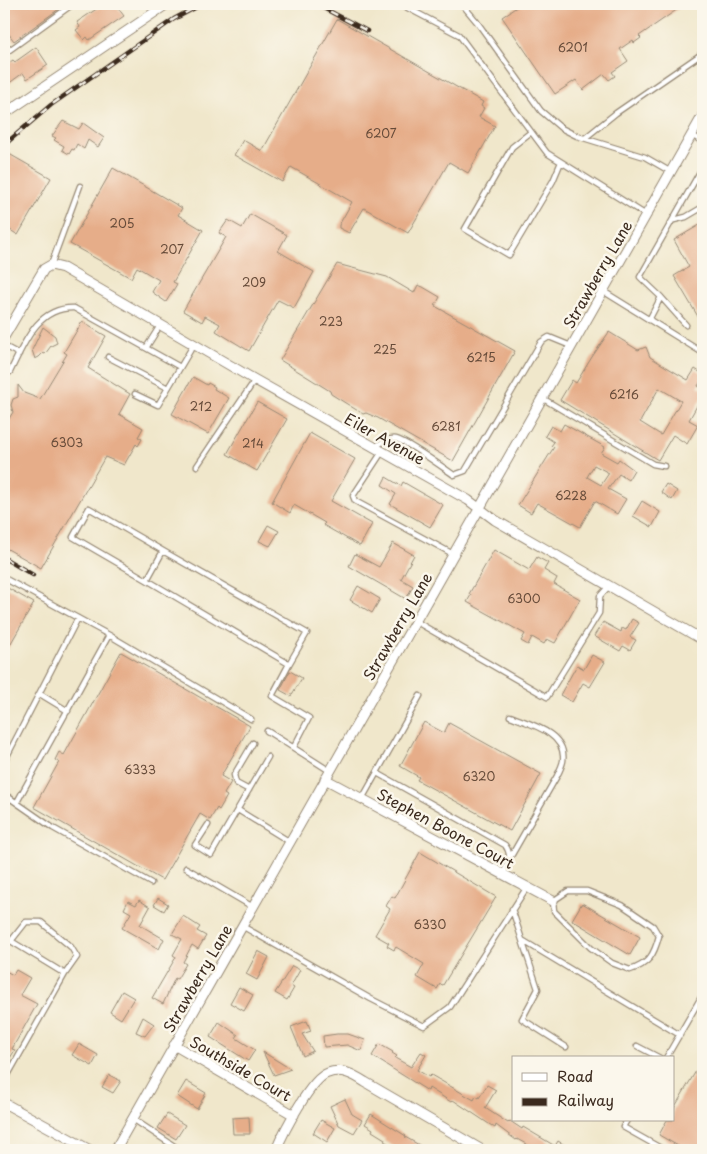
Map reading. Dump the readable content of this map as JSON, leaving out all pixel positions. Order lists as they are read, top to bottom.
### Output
{
  "streets": {
    "street": [
      "Strawberry Lane",
      "Eiler Avenue",
      "Stephen Boone Court",
      "Southside Court"
    ]
  },
  "crossings": [
    ["Strawberry Lane", "Eiler Avenue"],
    ["Strawberry Lane", "Stephen Boone Court"],
    ["Strawberry Lane", "Southside Court"]
  ],
  "house_numbers": [
    "6201",
    "6207",
    "205",
    "207",
    "209",
    "223",
    "225",
    "6215",
    "6216",
    "212",
    "6281",
    "6303",
    "214",
    "6228",
    "6300",
    "6333",
    "6320",
    "6330"
  ],
  "legend": ["Road", "Railway"]
}
